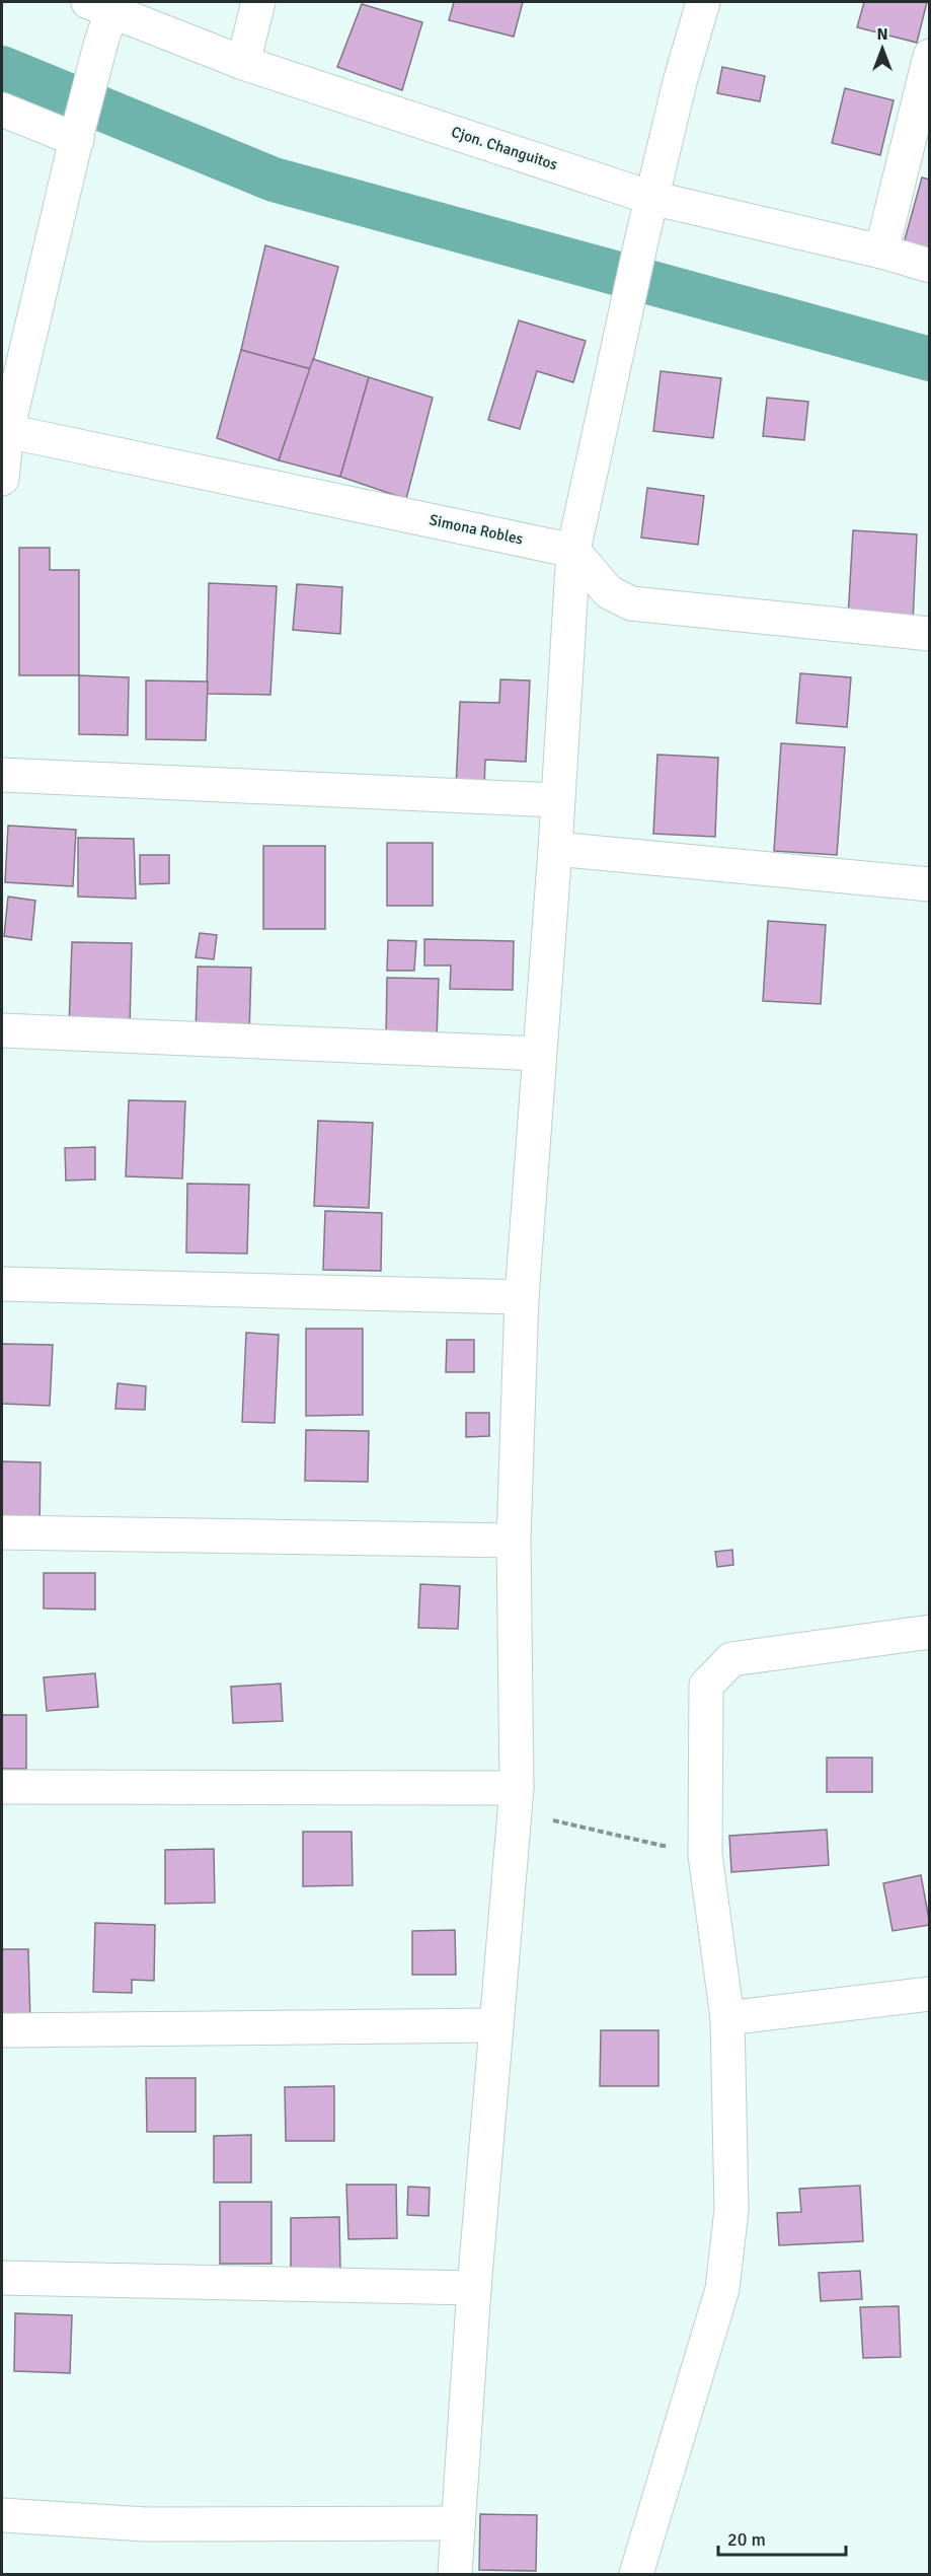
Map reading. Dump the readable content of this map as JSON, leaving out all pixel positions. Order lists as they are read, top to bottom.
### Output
{
  "streets": {
    "street": ["Cjon. Changuitos", "Simona Robles"]
  },
  "scale_bar": "20 m",
  "north": "top"
}
